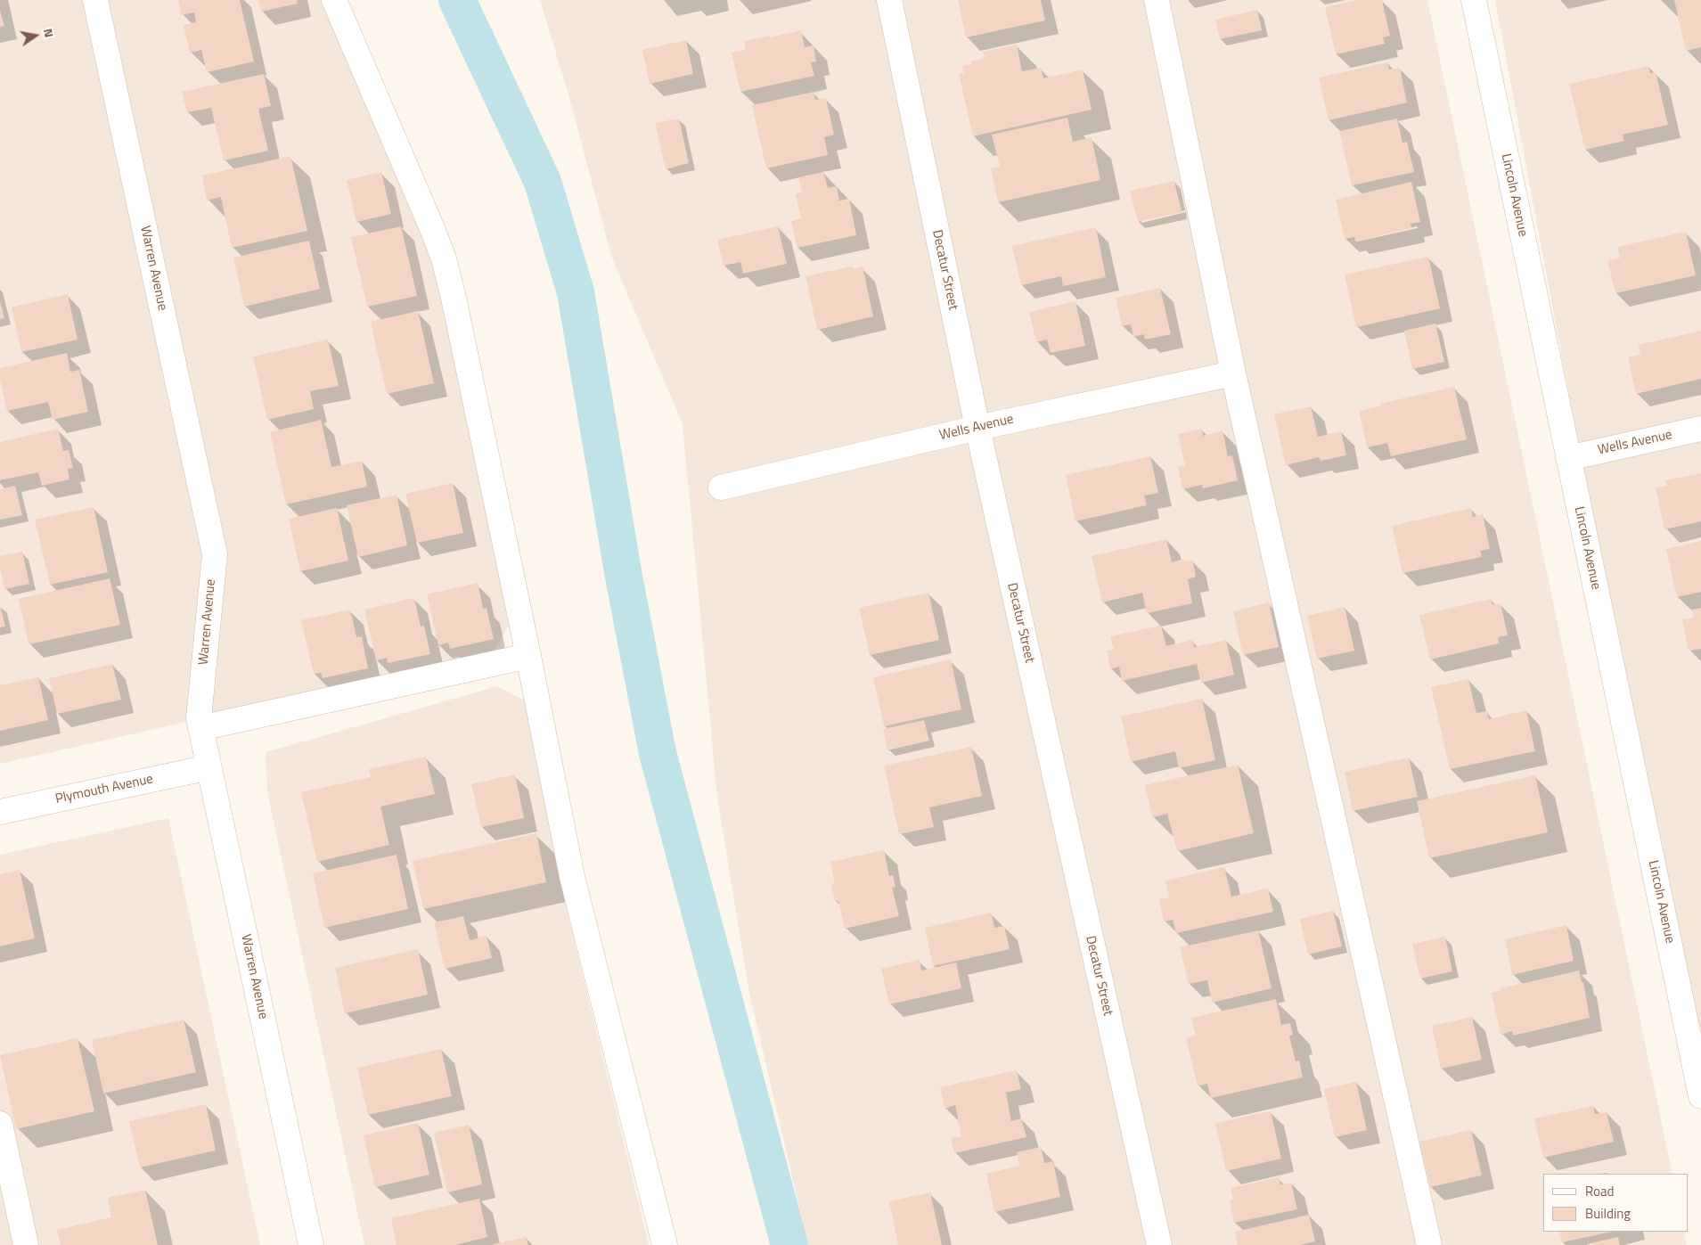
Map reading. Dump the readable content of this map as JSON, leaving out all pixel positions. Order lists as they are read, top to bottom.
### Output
{
  "streets": {
    "street": [
      "Lincoln Avenue",
      "Warren Avenue",
      "Decatur Street",
      "Wells Avenue",
      "Plymouth Avenue"
    ]
  },
  "crossings": [
    ["Lincoln Avenue", "Wells Avenue"],
    ["Warren Avenue", "Plymouth Avenue"],
    ["Decatur Street", "Wells Avenue"]
  ],
  "legend": ["Road", "Building"],
  "north": "right"
}
